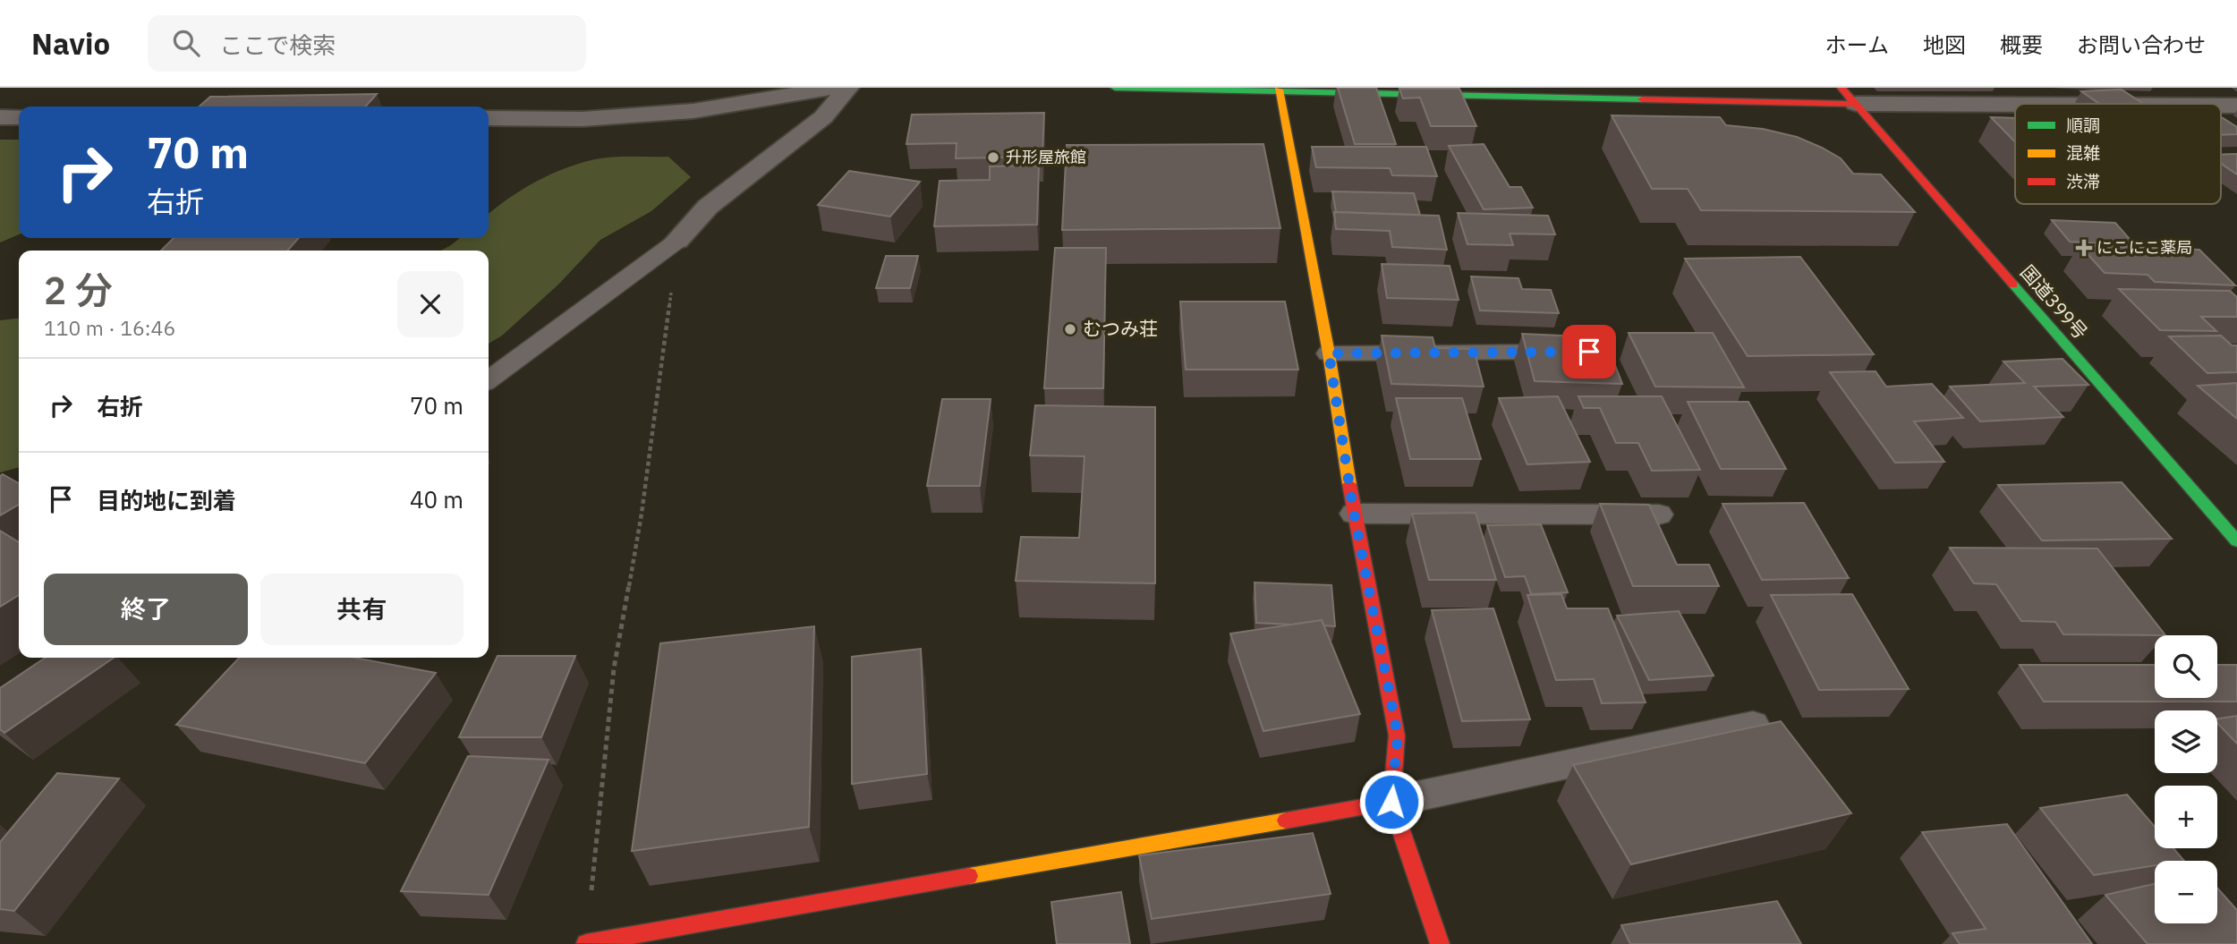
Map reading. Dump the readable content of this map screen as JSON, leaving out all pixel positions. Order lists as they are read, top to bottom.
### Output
{
  "streets": {
    "main road": ["国道399号"]
  },
  "places": {
    "other": ["升形屋旅館", "むつみ荘"],
    "health": ["にこにこ薬局"]
  },
  "legend": ["順調", "混雑", "渋滞"],
  "page": {
    "header": "Navio",
    "search": "ここで検索",
    "nav": [
      "ホーム",
      "地図",
      "概要",
      "お問い合わせ"
    ],
    "turn": ["70 m", "右折"],
    "heading": ["2 分", "110 m · 16:46"],
    "list": [
      {
        "name": "右折",
        "value": "70 m"
      },
      {
        "name": "目的地に到着",
        "value": "40 m"
      }
    ],
    "buttons": ["終了", "共有"],
    "map_buttons": ["+", "−"]
  }
}
